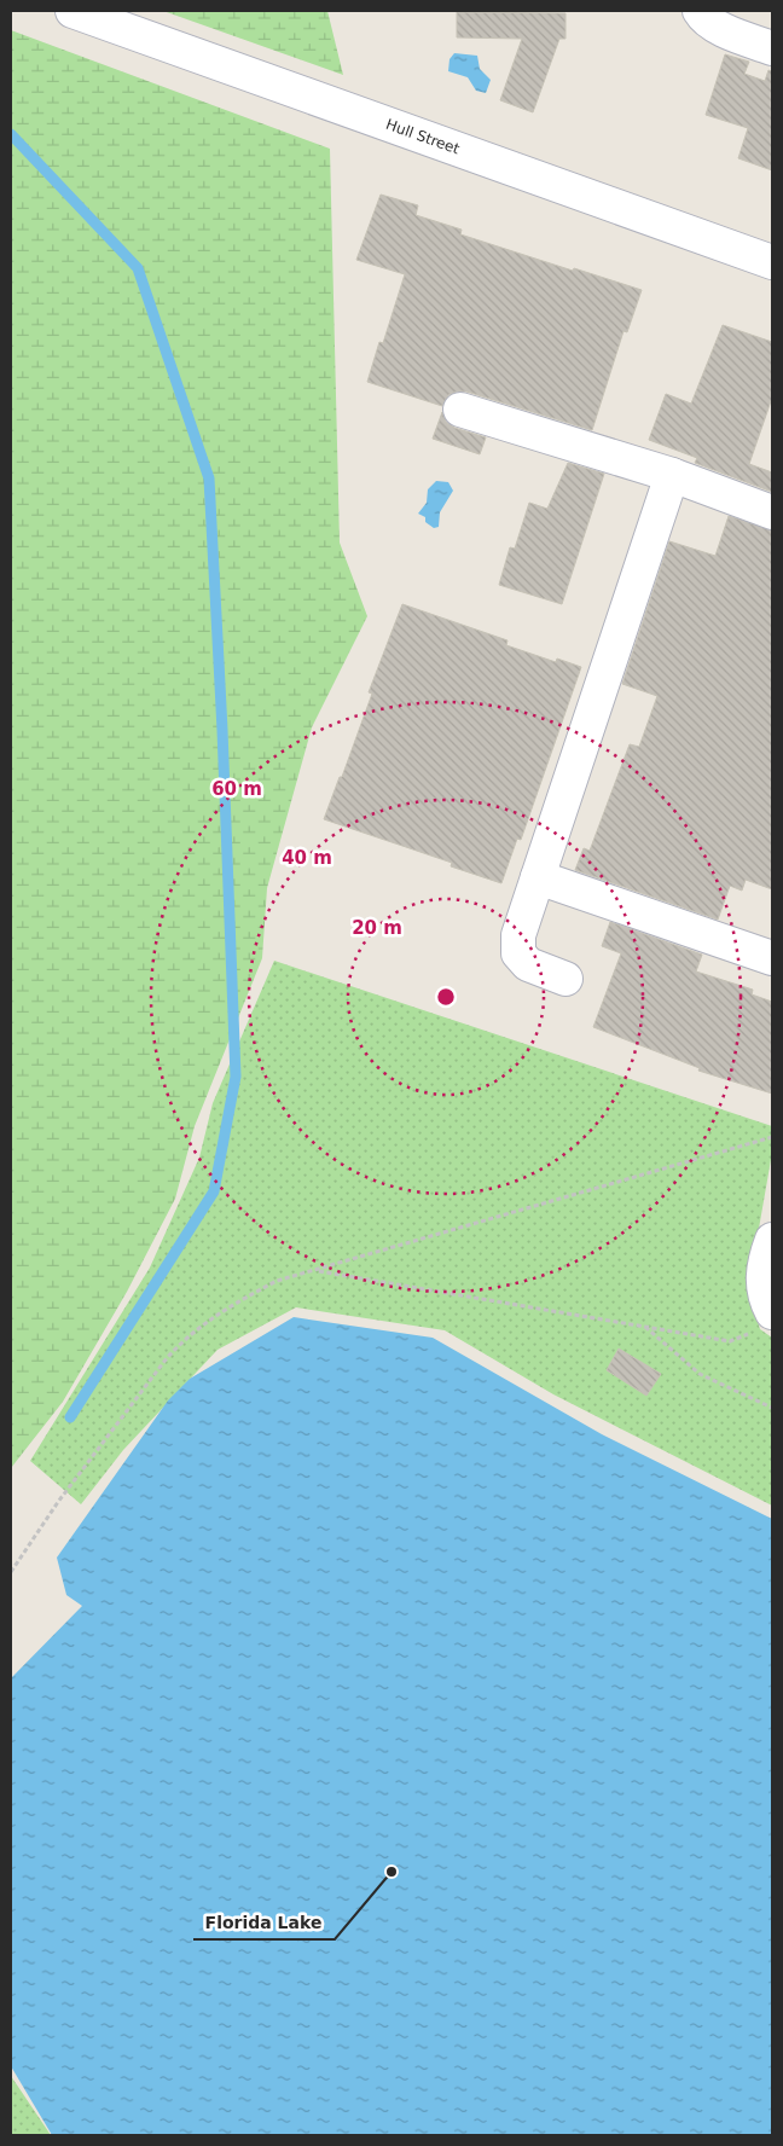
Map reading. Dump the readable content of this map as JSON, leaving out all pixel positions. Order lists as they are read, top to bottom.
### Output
{
  "streets": {
    "street": ["Hull Street"]
  },
  "places": ["Florida Lake"],
  "rings": ["60 m", "40 m", "20 m"]
}
